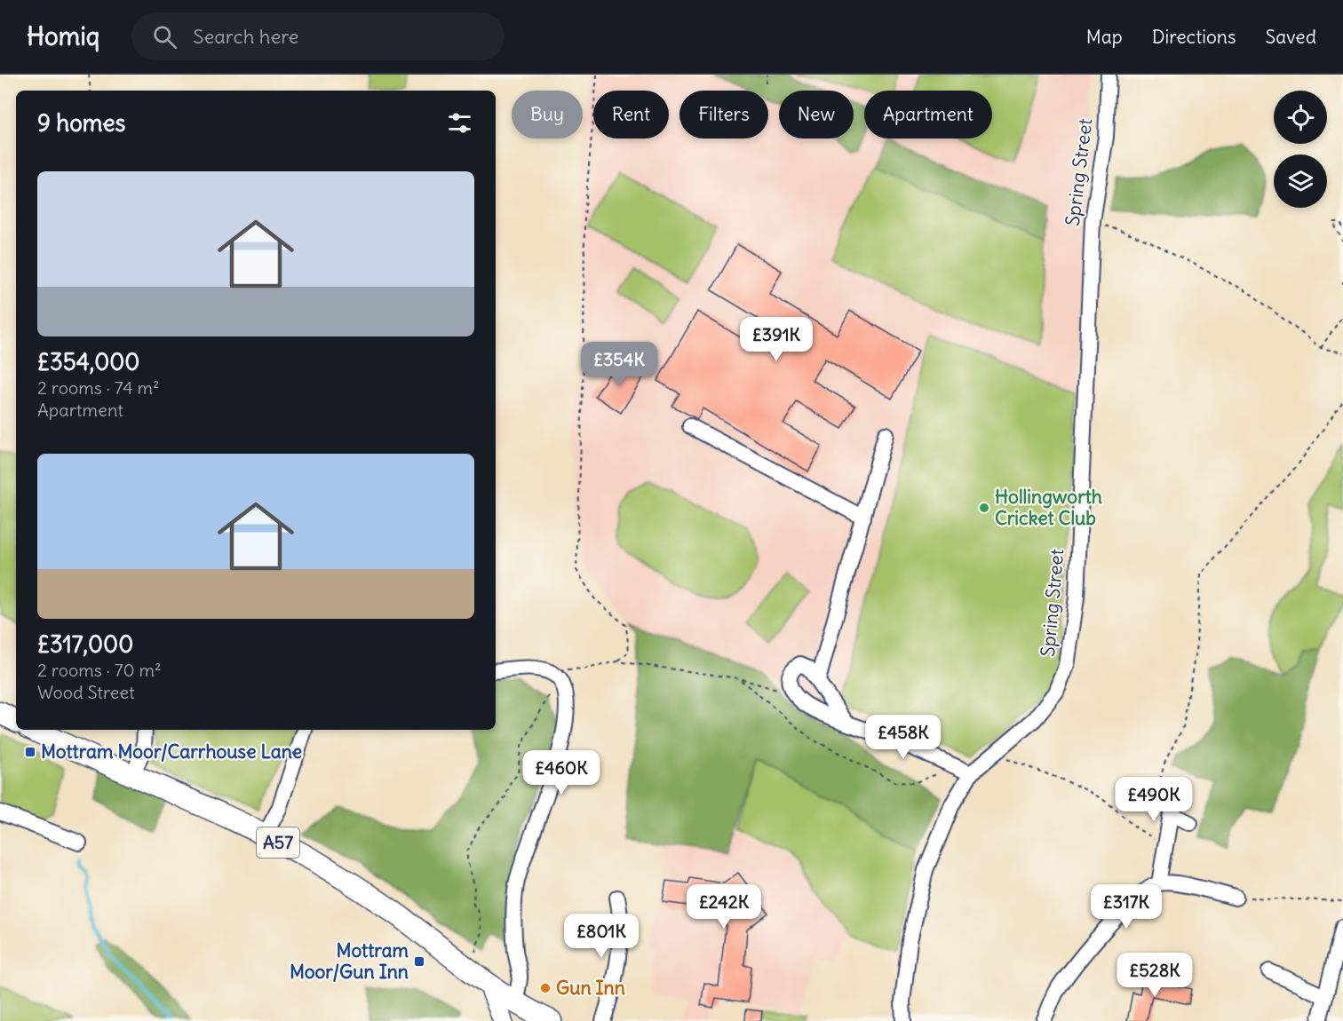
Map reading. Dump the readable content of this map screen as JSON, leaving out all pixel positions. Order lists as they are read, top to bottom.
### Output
{
  "streets": {
    "highway": ["A57"],
    "street": ["Spring Street"]
  },
  "places": {
    "other": ["Hollingworth Cricket Club", "Gun Inn"],
    "transit": ["Mottram Moor/Carrhouse Lane", "Mottram Moor/Gun Inn"]
  },
  "page": {
    "header": "Homiq",
    "search": "Search here",
    "nav": ["Map", "Directions", "Saved"],
    "chip": [
      "Buy",
      "Rent",
      "Filters",
      "New",
      "Apartment"
    ],
    "heading": "9 homes",
    "list": [
      {
        "name": "£354,000",
        "note": "2 rooms · 74 m² · Apartment"
      },
      {
        "name": "£317,000",
        "note": "2 rooms · 70 m² · Wood Street"
      }
    ],
    "price": [
      "£391K",
      "£354K",
      "£458K",
      "£460K",
      "£490K",
      "£242K",
      "£317K",
      "£801K",
      "£528K"
    ]
  }
}
